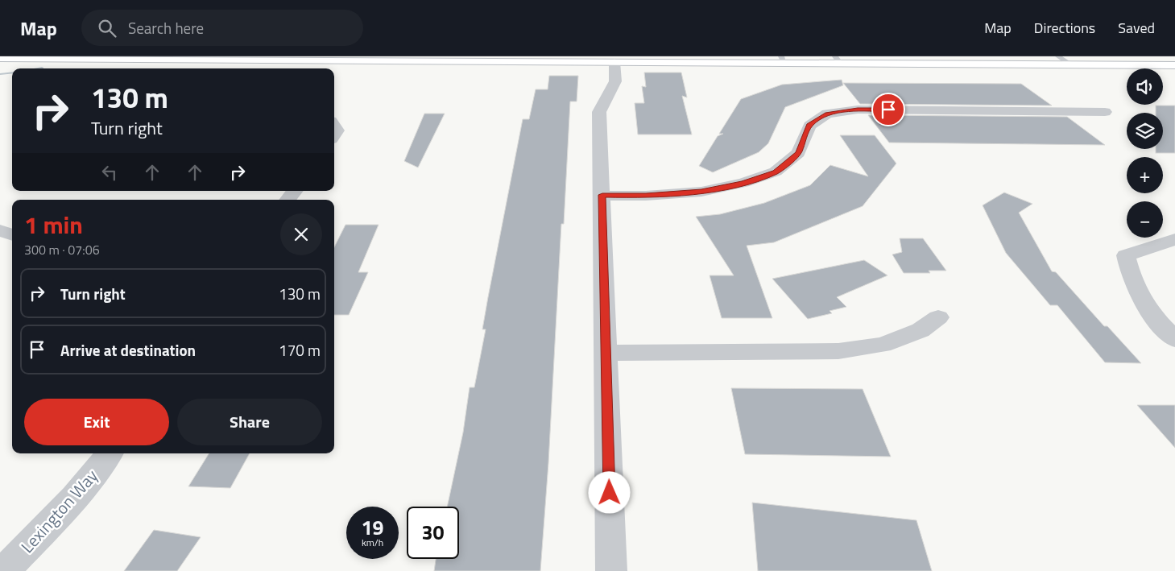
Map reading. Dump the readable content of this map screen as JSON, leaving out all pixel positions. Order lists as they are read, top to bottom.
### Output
{
  "streets": {
    "street": ["Lexington Way"]
  },
  "page": {
    "header": "Map",
    "search": "Search here",
    "nav": ["Map", "Directions", "Saved"],
    "map_buttons": ["+", "−"],
    "turn": ["130 m", "Turn right"],
    "heading": ["1 min", "300 m · 07:06"],
    "list": [
      {
        "name": "Turn right",
        "value": "130 m"
      },
      {
        "name": "Arrive at destination",
        "value": "170 m"
      }
    ],
    "buttons": ["Exit", "Share"],
    "speed": "19 km/h",
    "limit": "30"
  }
}
